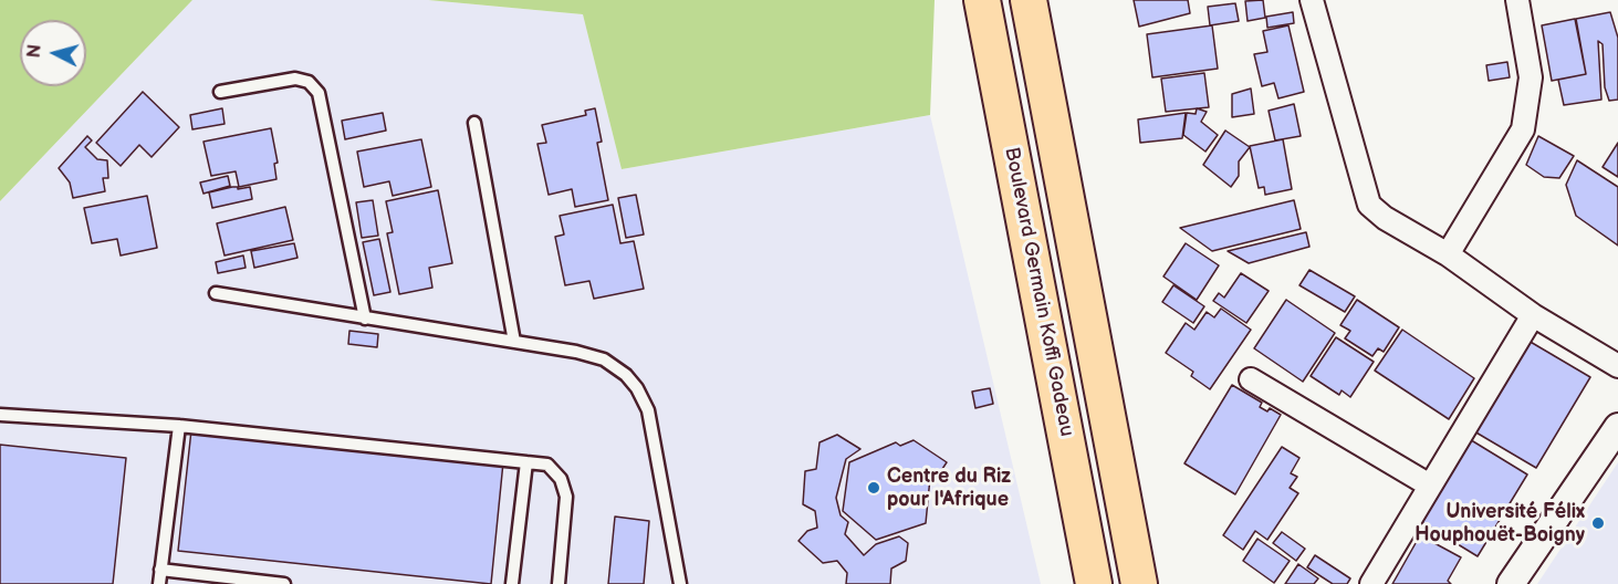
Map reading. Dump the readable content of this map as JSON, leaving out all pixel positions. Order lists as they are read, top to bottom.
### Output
{
  "streets": {
    "main road": ["Boulevard Germain Koffi Gadeau"]
  },
  "places": ["Centre du Riz pour l'Afrique", "Université Félix Houphouët-Boigny"],
  "north": "left"
}
